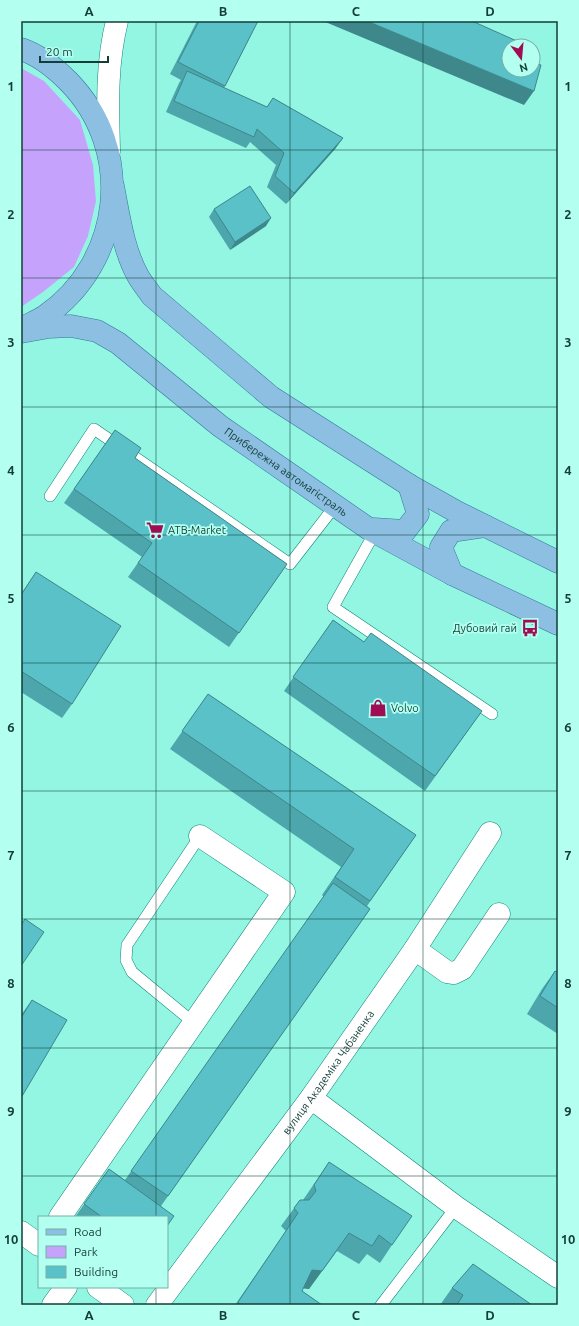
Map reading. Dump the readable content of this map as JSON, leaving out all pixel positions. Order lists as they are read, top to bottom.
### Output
{
  "streets": {
    "main road": ["Прибережна автомагістраль"],
    "street": ["вулиця Академіка Чабаненка"]
  },
  "places": {
    "supermarket": ["ATB-Market"],
    "bus stop": ["Дубовий гай"],
    "shop": ["Volvo"]
  },
  "legend": ["Road", "Park", "Building"],
  "scale_bar": "20 m",
  "north": "bottom",
  "grid": {
    "columns": [
      "A",
      "B",
      "C",
      "D"
    ],
    "rows": [
      "1",
      "2",
      "3",
      "4",
      "5",
      "6",
      "7",
      "8",
      "9",
      "10"
    ]
  }
}
